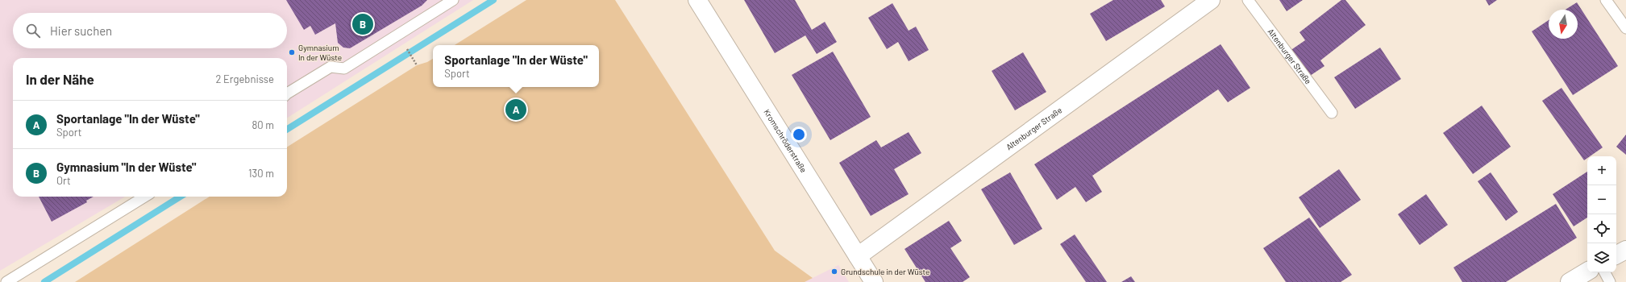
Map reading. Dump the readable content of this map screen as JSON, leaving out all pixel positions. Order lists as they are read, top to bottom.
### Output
{
  "streets": {
    "street": ["Altenburger Straße", "Kromschröderstraße"]
  },
  "crossings": [
    ["Altenburger Straße", "Kromschröderstraße"]
  ],
  "places": ["Gymnasium In der Wüste", "Grundschule in der Wüste"],
  "north": "bottom",
  "page": {
    "pins": ["B", "A"],
    "search": "Hier suchen",
    "popup": ["Sportanlage \"In der Wüste\"", "Sport"],
    "heading": ["In der Nähe", "2 Ergebnisse"],
    "list": [
      {
        "mark": "A",
        "name": "Sportanlage \"In der Wüste\"",
        "note": "Sport",
        "value": "80 m"
      },
      {
        "mark": "B",
        "name": "Gymnasium \"In der Wüste\"",
        "note": "Ort",
        "value": "130 m"
      }
    ],
    "map_buttons": ["+", "−"]
  }
}
